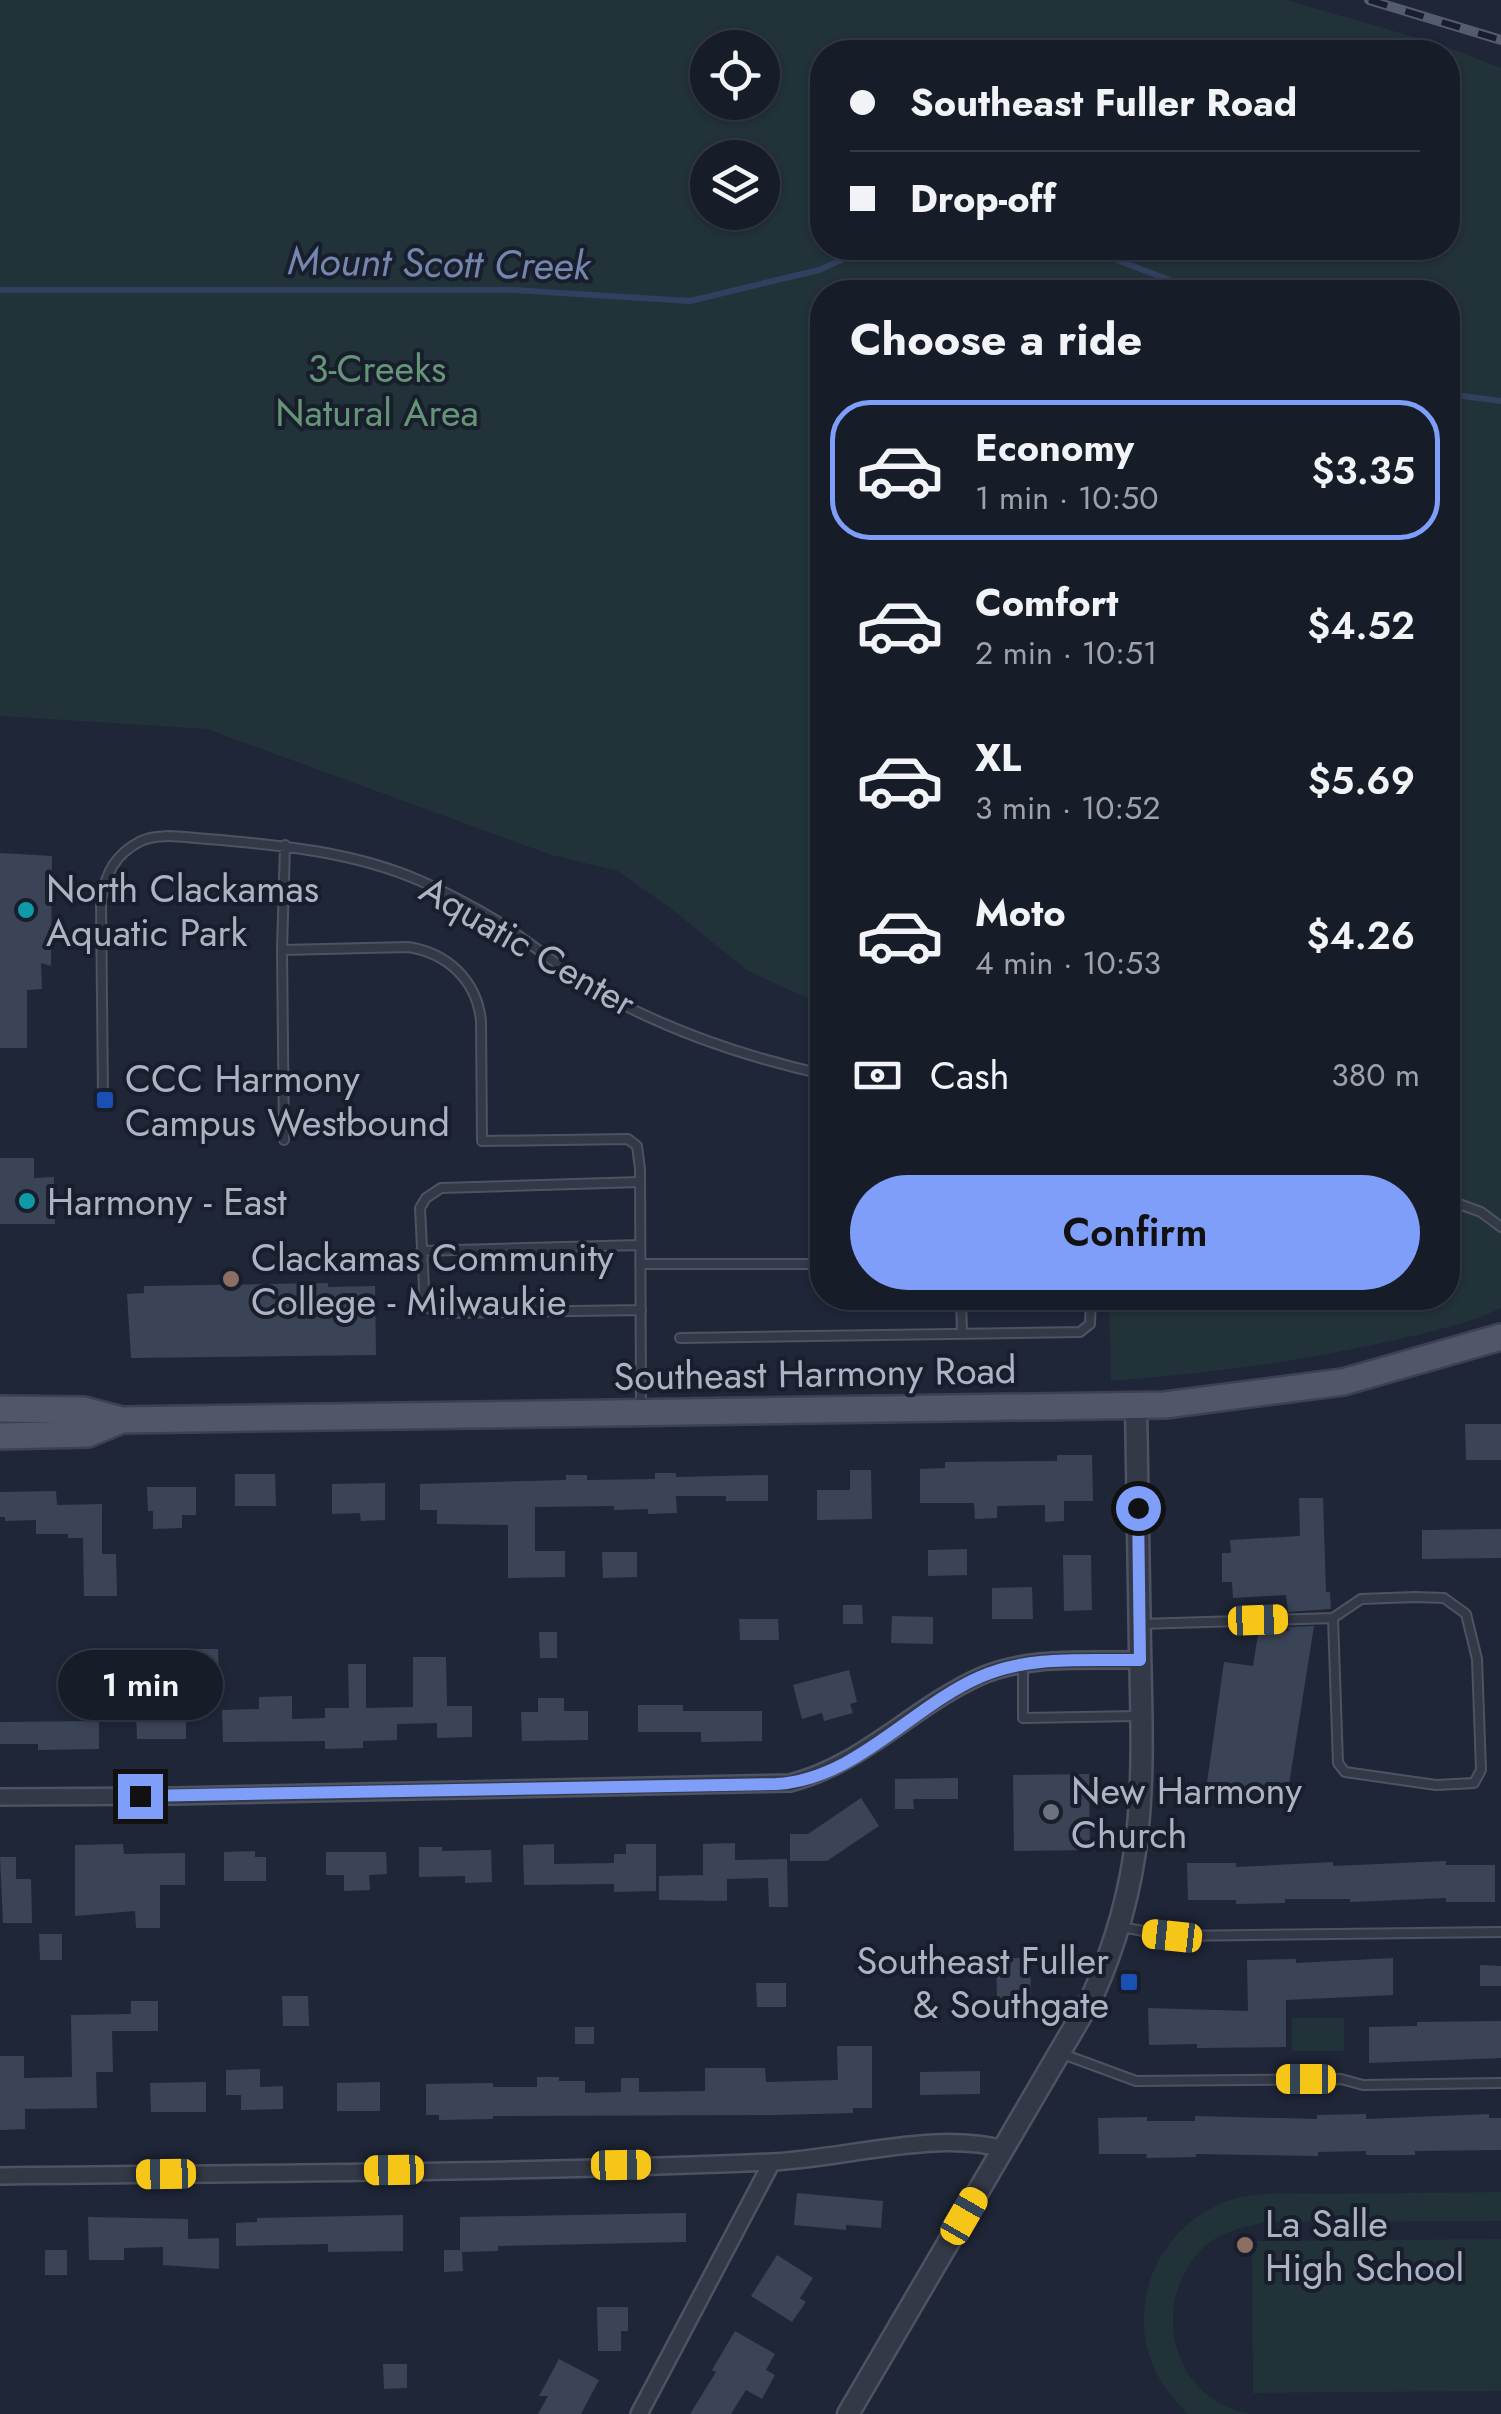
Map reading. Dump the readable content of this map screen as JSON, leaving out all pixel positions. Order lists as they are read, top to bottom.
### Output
{
  "streets": {
    "main road": ["Southeast Harmony Road"],
    "lane": ["Aquatic Center"]
  },
  "water": ["Mount Scott Creek"],
  "parks": ["3-Creeks Natural Area"],
  "places": {
    "other": [
      "North Clackamas Aquatic Park",
      "Harmony - East",
      "Clackamas Community College - Milwaukie",
      "New Harmony Church",
      "La Salle High School"
    ],
    "transit": ["CCC Harmony Campus Westbound", "Southeast Fuller & Southgate"]
  },
  "page": {
    "banner": ["Southeast Fuller Road", "Drop-off"],
    "heading": "Choose a ride",
    "list": [
      {
        "name": "Economy",
        "note": "1 min · 10:50",
        "value": "$3.35"
      },
      {
        "name": "Comfort",
        "note": "2 min · 10:51",
        "value": "$4.52"
      },
      {
        "name": "XL",
        "note": "3 min · 10:52",
        "value": "$5.69"
      },
      {
        "name": "Moto",
        "note": "4 min · 10:53",
        "value": "$4.26"
      }
    ],
    "pay": ["Cash", "380 m"],
    "buttons": "Confirm",
    "bubble": "1 min"
  }
}
